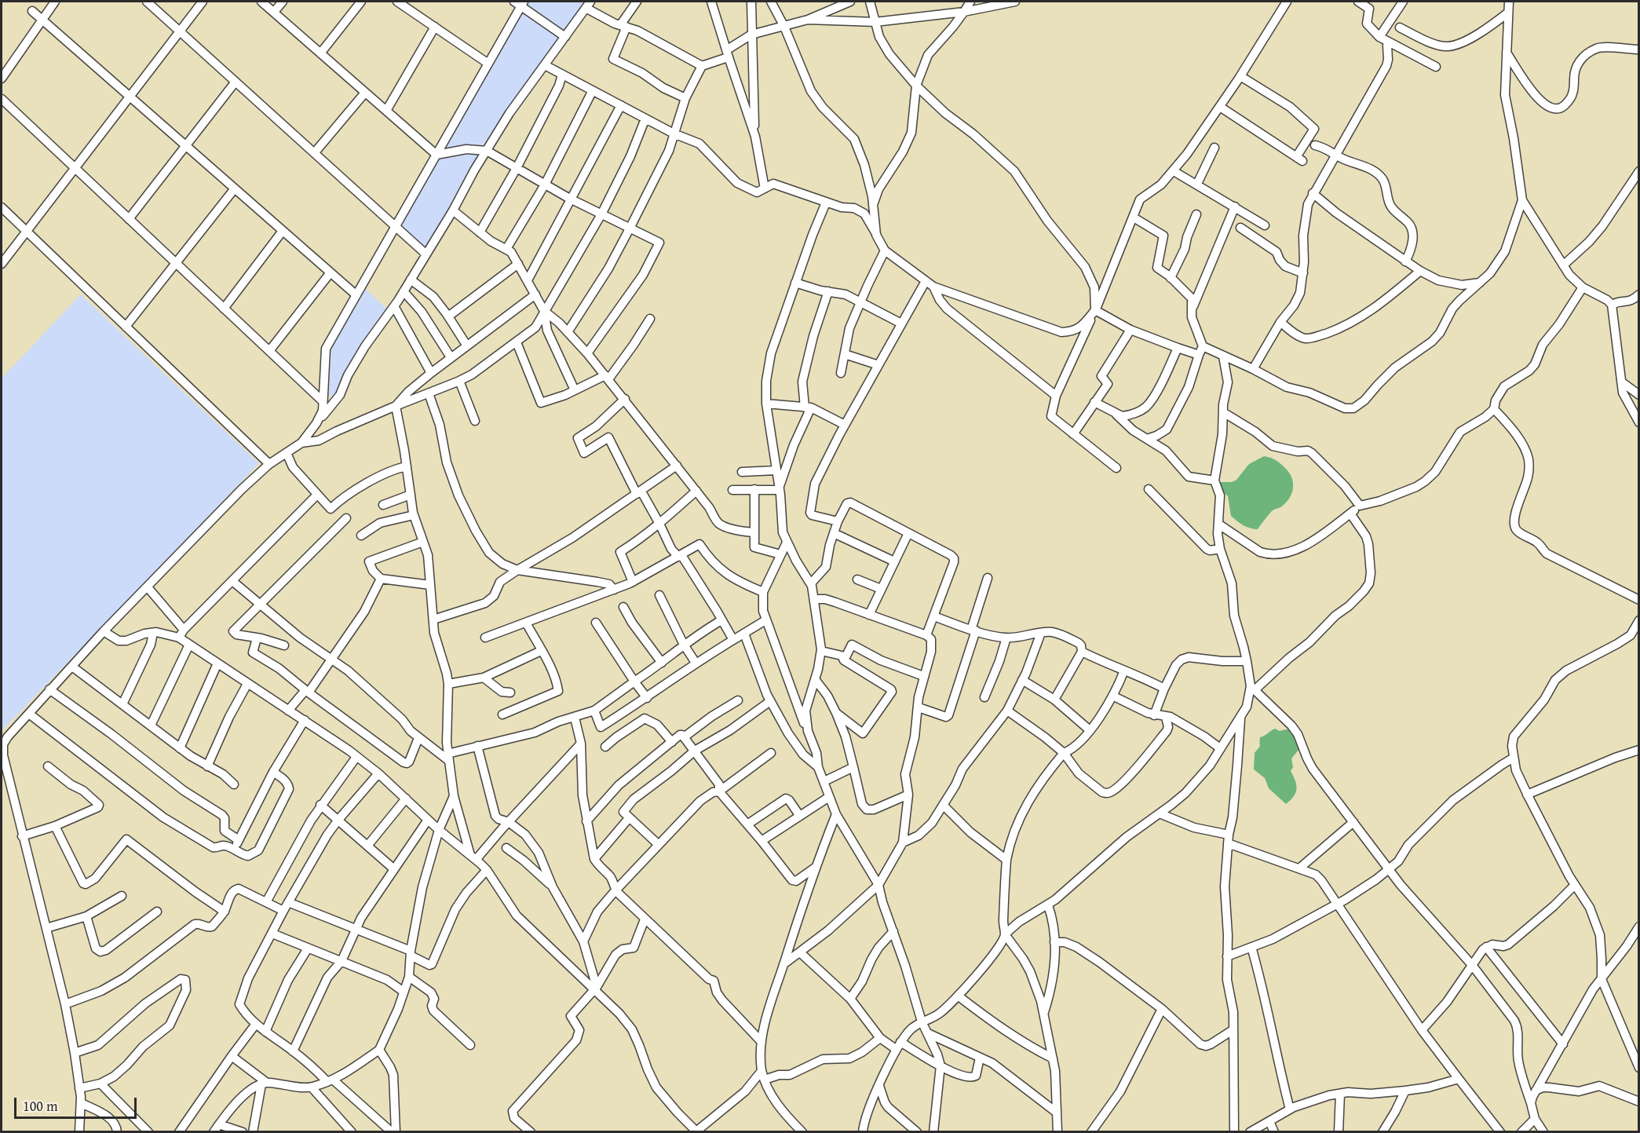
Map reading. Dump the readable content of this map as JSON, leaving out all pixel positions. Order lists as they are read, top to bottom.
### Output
{
  "scale_bar": "100 m"
}
